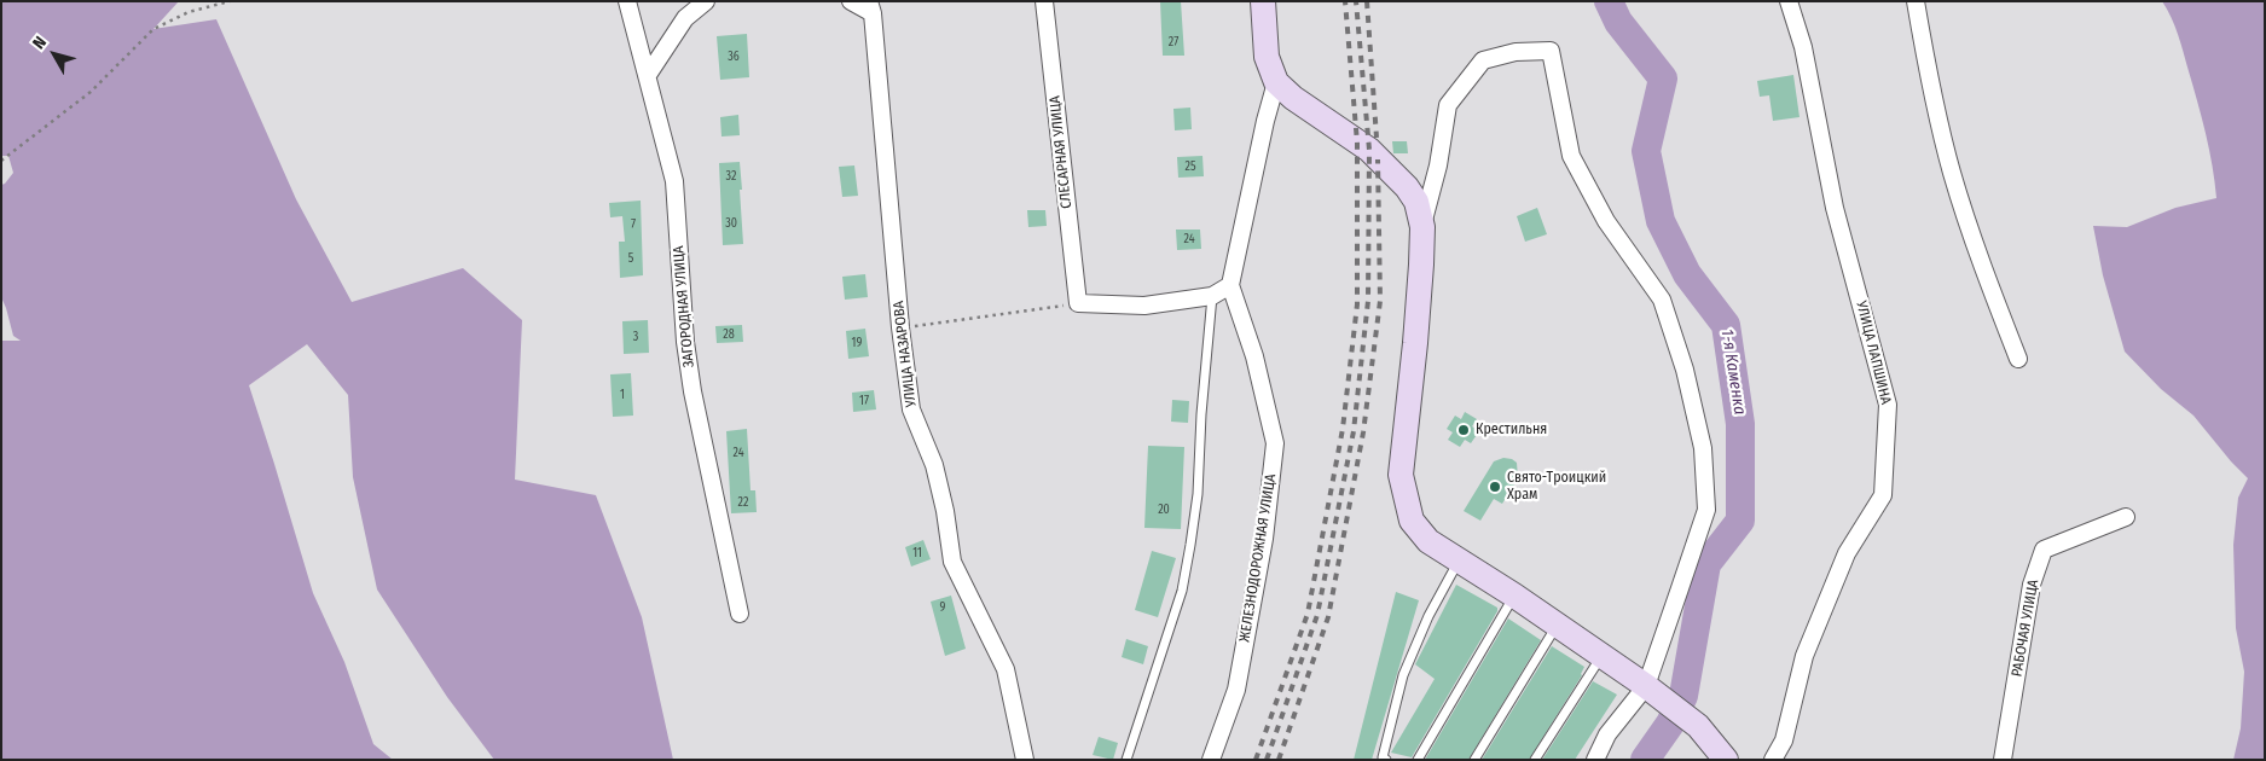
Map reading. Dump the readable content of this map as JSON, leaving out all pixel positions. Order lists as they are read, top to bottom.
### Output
{
  "streets": {
    "street": [
      "СЛЕСАРНАЯ УЛИЦА",
      "ЗАГОРОДНАЯ УЛИЦА",
      "УЛИЦА ЛАПШИНА",
      "УЛИЦА НАЗАРОВА",
      "ЖЕЛЕЗНОДОРОЖНАЯ УЛИЦА",
      "РАБОЧАЯ УЛИЦА"
    ]
  },
  "water": ["1-я Каменка"],
  "places": ["Крестильня", "Свято-Троицкий Храм"],
  "house_numbers": [
    "27",
    "36",
    "25",
    "32",
    "30",
    "7",
    "24",
    "5",
    "28",
    "3",
    "19",
    "1",
    "17",
    "24",
    "22",
    "20",
    "11",
    "9"
  ],
  "north": "top left"
}
